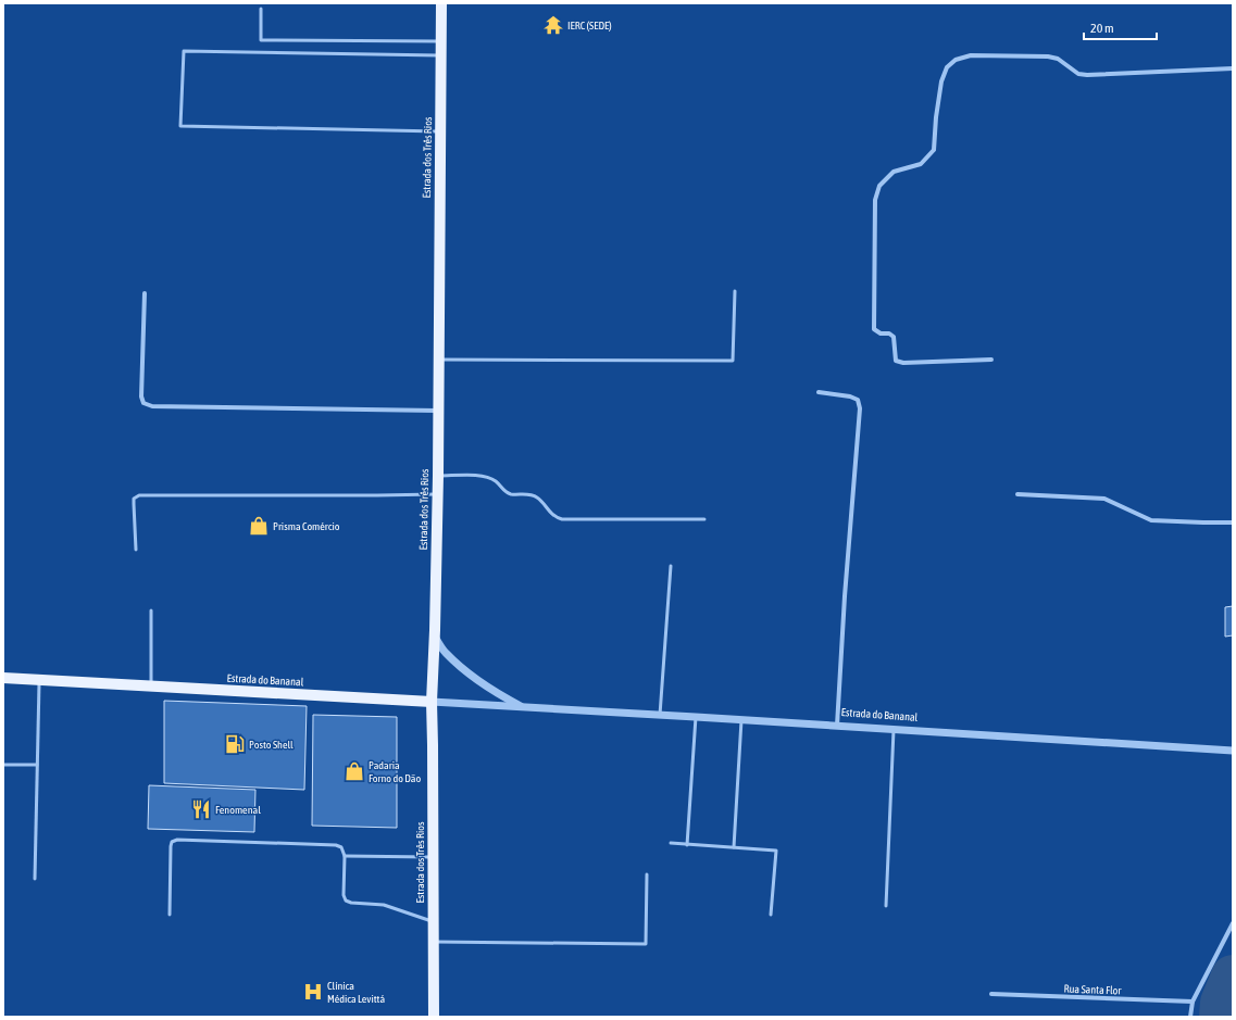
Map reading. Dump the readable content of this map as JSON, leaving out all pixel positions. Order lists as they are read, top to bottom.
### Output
{
  "streets": {
    "main road": ["Estrada dos Três Rios", "Estrada do Bananal"],
    "street": ["Rua Santa Flor"]
  },
  "crossings": [
    ["Estrada dos Três Rios", "Estrada do Bananal"]
  ],
  "places": {
    "temple": ["IERC (SEDE)"],
    "shop": ["Prisma Comércio", "Padaria Forno do Dão"],
    "fuel station": ["Posto Shell"],
    "restaurant": ["Fenomenal"],
    "hospital": ["Clínica Médica Levittá"]
  },
  "scale_bar": "20 m"
}
